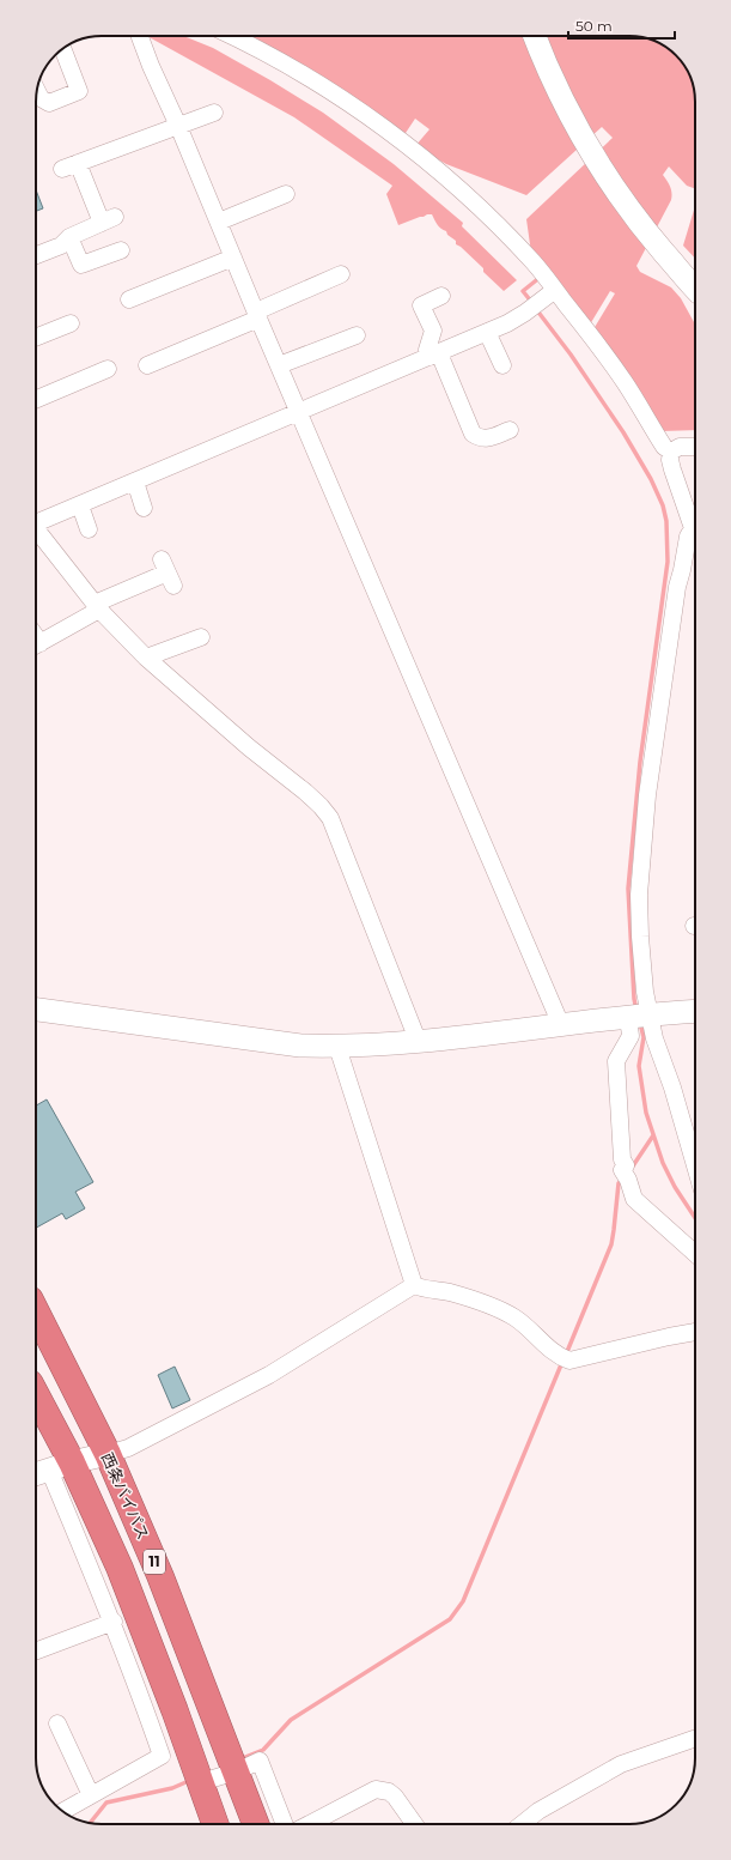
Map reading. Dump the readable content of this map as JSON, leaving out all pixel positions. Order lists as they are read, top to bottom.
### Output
{
  "streets": {
    "highway": ["西条バイパス", "11"]
  },
  "scale_bar": "50 m"
}
